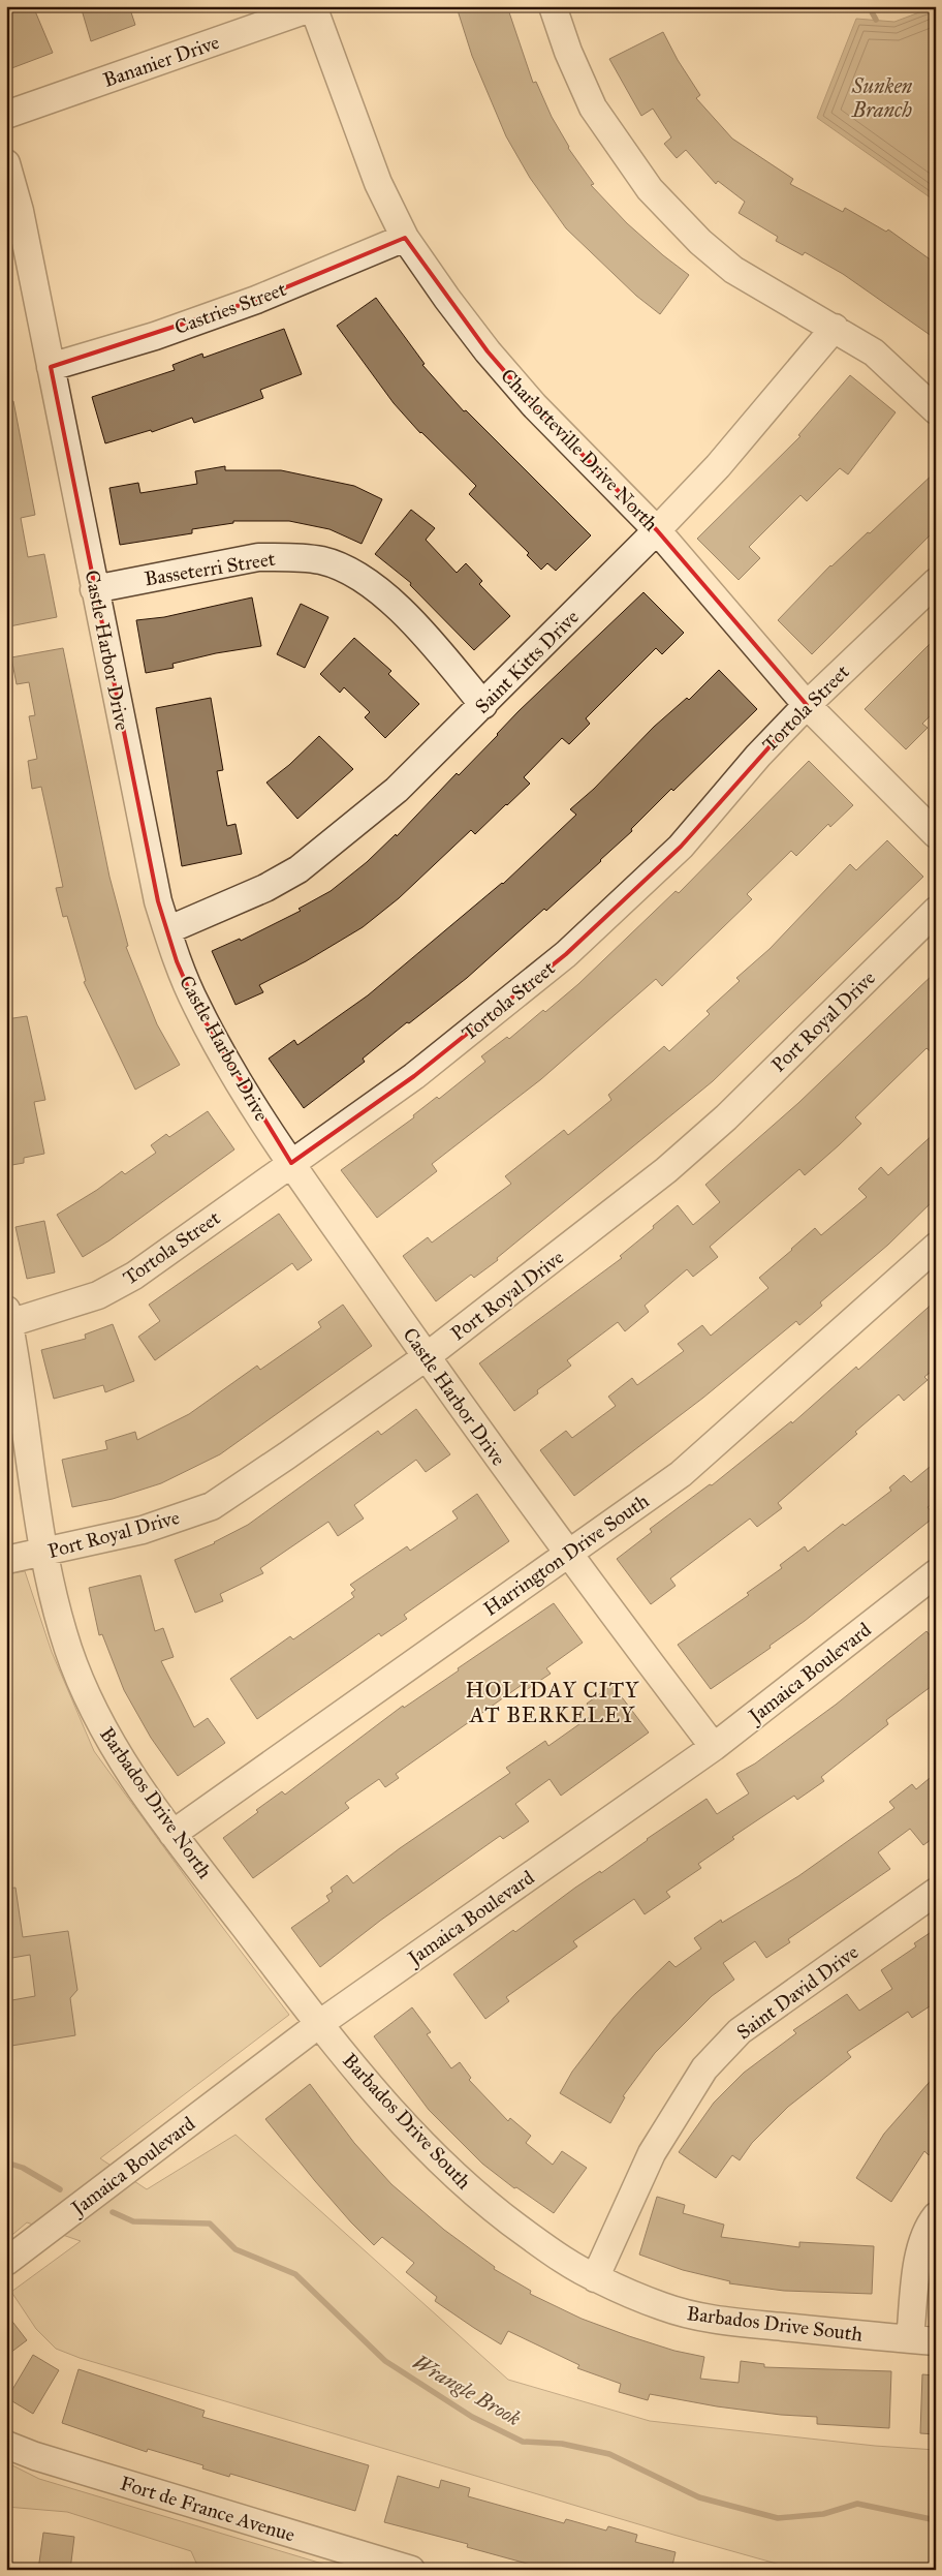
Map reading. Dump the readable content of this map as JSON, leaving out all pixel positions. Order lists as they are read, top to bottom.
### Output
{
  "streets": {
    "street": [
      "Bananier Drive",
      "Castries Street",
      "Charlotteville Drive North",
      "Basseterri Street",
      "Castle Harbor Drive",
      "Saint Kitts Drive",
      "Tortola Street",
      "Port Royal Drive",
      "Harrington Drive South",
      "Jamaica Boulevard",
      "Barbados Drive North",
      "Saint David Drive",
      "Barbados Drive South",
      "Fort de France Avenue"
    ]
  },
  "crossings": [
    ["Bananier Drive", "Charlotteville Drive North"],
    ["Castries Street", "Charlotteville Drive North"],
    ["Castries Street", "Castle Harbor Drive"],
    ["Charlotteville Drive North", "Saint Kitts Drive"],
    ["Charlotteville Drive North", "Tortola Street"],
    ["Basseterri Street", "Castle Harbor Drive"],
    ["Basseterri Street", "Saint Kitts Drive"],
    ["Castle Harbor Drive", "Saint Kitts Drive"],
    ["Castle Harbor Drive", "Tortola Street"],
    ["Castle Harbor Drive", "Port Royal Drive"],
    ["Castle Harbor Drive", "Harrington Drive South"],
    ["Castle Harbor Drive", "Jamaica Boulevard"],
    ["Tortola Street", "Barbados Drive North"],
    ["Port Royal Drive", "Barbados Drive North"],
    ["Harrington Drive South", "Barbados Drive North"],
    ["Jamaica Boulevard", "Barbados Drive North"],
    ["Jamaica Boulevard", "Barbados Drive South"],
    ["Barbados Drive North", "Barbados Drive South"],
    ["Saint David Drive", "Barbados Drive South"]
  ],
  "districts": ["HOLIDAY CITY AT BERKELEY"],
  "water": ["Sunken Branch", "Wrangle Brook"]
}
